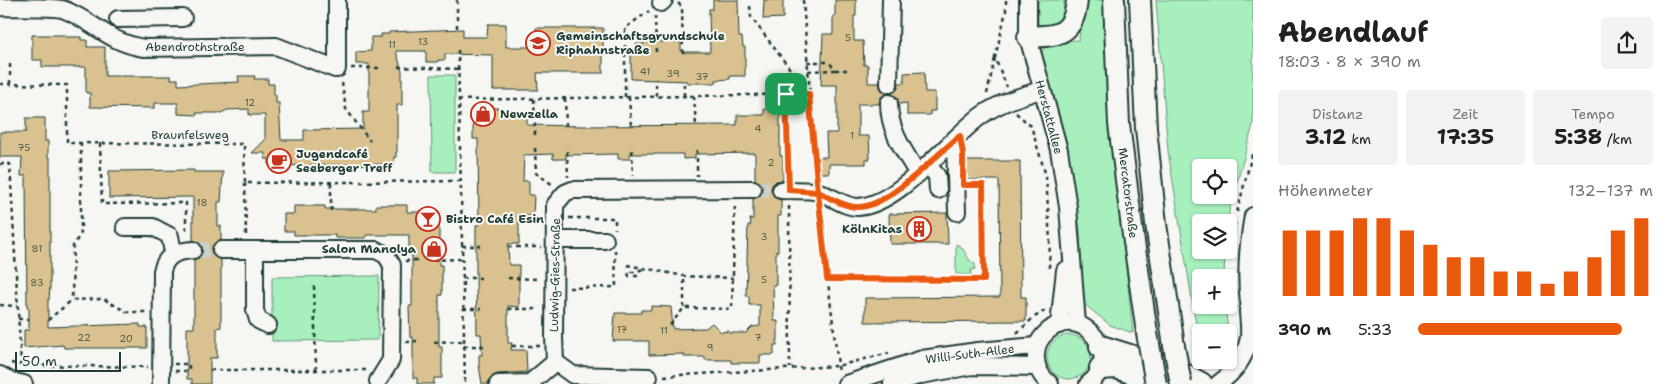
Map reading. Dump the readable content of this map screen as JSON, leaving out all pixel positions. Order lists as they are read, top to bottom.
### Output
{
  "streets": {
    "main road": ["Mercatorstraße"],
    "street": [
      "Abendrothstraße",
      "Herstattallee",
      "Ludwig-Gies-Straße",
      "Willi-Suth-Allee"
    ],
    "path": ["Braunfelsweg"]
  },
  "places": {
    "school or university": ["Gemeinschaftsgrundschule Riphahnstraße"],
    "shop": ["Newzella", "Salon Manolya"],
    "cafe": ["Jugendcafé Seeberger Treff"],
    "bar": ["Bistro Café Esin"],
    "building": ["KölnKitas"]
  },
  "house_numbers": [
    "5",
    "13",
    "11",
    "41",
    "39",
    "37",
    "12",
    "4",
    "1",
    "75",
    "2",
    "18",
    "3",
    "81",
    "5",
    "83",
    "17",
    "11",
    "22",
    "7",
    "20",
    "9"
  ],
  "scale_bar": "50 m",
  "page": {
    "heading": ["Abendlauf", "18:03 · 8 × 390 m"],
    "stats": [
      ["Distanz", "3.12 km"],
      ["Zeit", "17:35"],
      ["Tempo", "5:38 /km"]
    ],
    "map_buttons": ["+", "−"],
    "chart": ["Höhenmeter", "132–137 m"],
    "list": [
      {
        "name": "390 m",
        "note": "5:33"
      }
    ],
    "scale": "50 m"
  }
}
